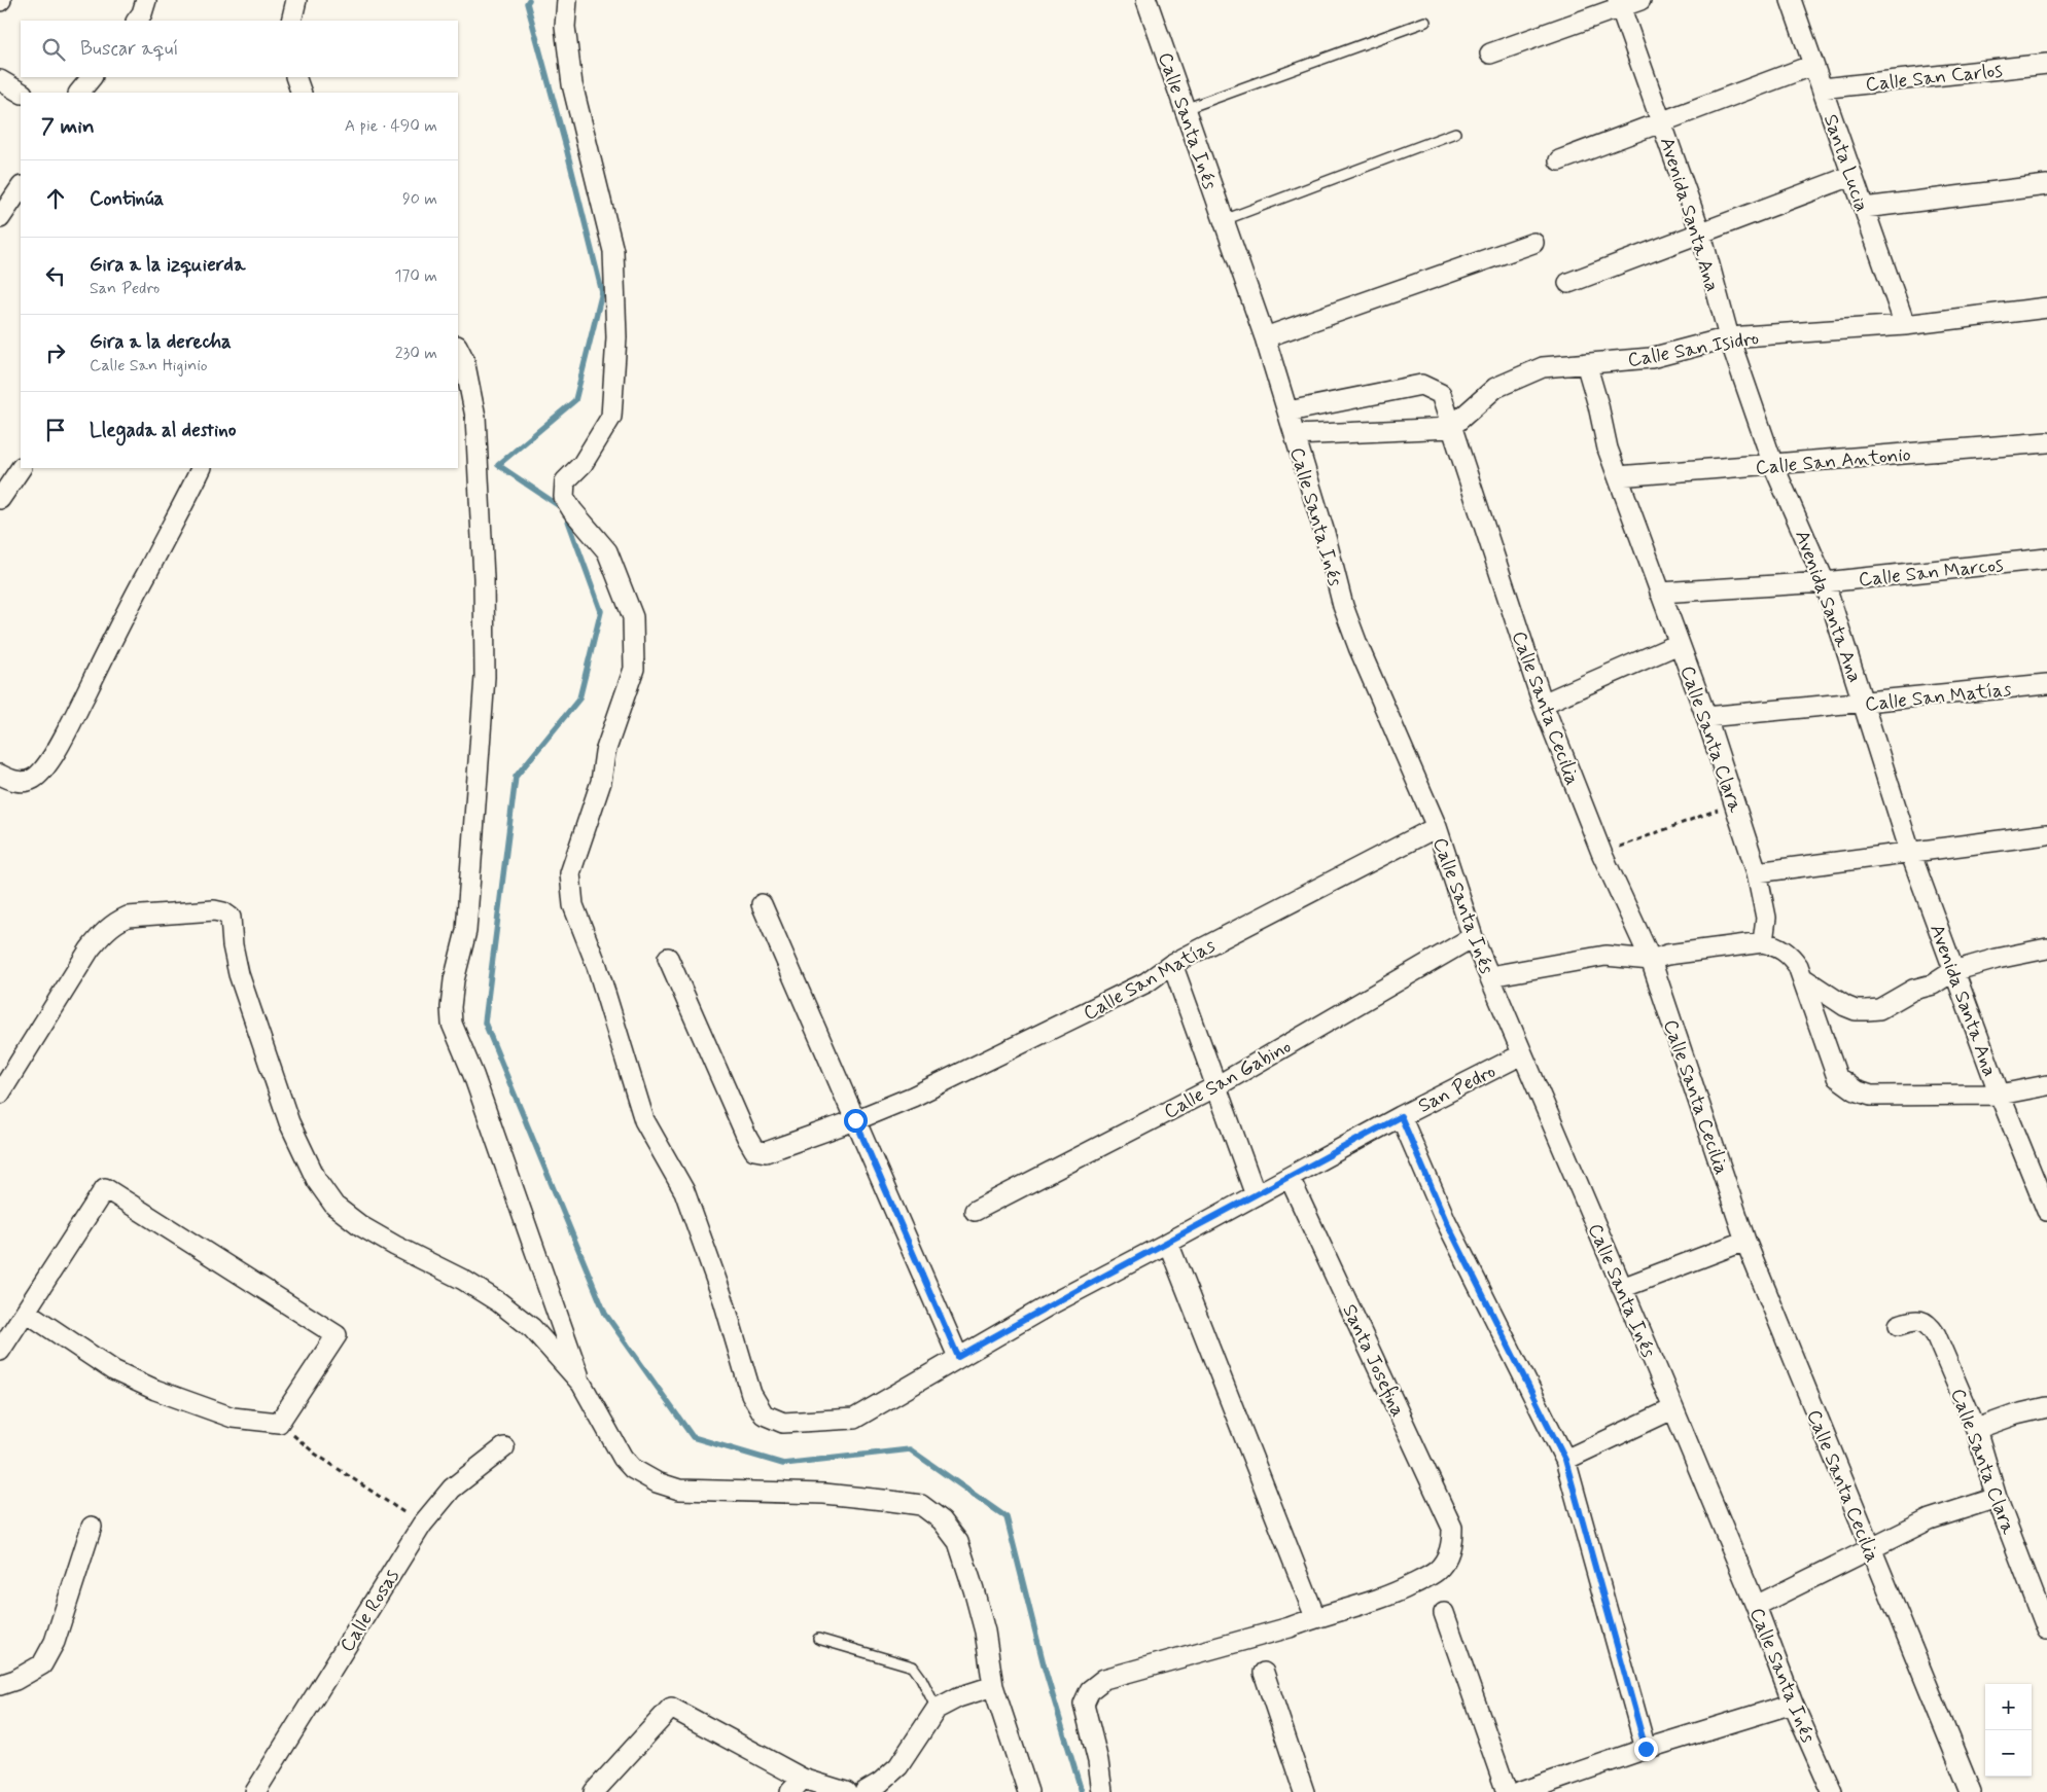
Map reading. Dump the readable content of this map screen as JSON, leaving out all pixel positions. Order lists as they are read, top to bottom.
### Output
{
  "streets": {
    "street": [
      "Calle San Carlos",
      "Calle Santa Inés",
      "Santa Lucia",
      "Avenida Santa Ana",
      "Calle San Isidro",
      "Calle San Antonio",
      "Calle San Marcos",
      "Calle San Matías",
      "Calle Santa Cecilia",
      "Calle Santa Clara",
      "Calle San Gabino",
      "San Pedro",
      "Santa Josefina",
      "Calle Rosas"
    ]
  },
  "crossings": [
    ["Calle San Carlos", "Santa Lucia"],
    ["Calle Santa Inés", "Calle San Matías"],
    ["Calle Santa Inés", "Calle Santa Cecilia"],
    ["Calle Santa Inés", "Calle San Gabino"],
    ["Calle Santa Inés", "San Pedro"],
    ["Santa Lucia", "Calle San Isidro"],
    ["Avenida Santa Ana", "Calle San Isidro"],
    ["Avenida Santa Ana", "Calle San Antonio"],
    ["Avenida Santa Ana", "Calle San Marcos"],
    ["Avenida Santa Ana", "Calle San Matías"],
    ["Calle San Isidro", "Calle Santa Cecilia"],
    ["Calle San Isidro", "Calle Santa Clara"],
    ["Calle San Antonio", "Calle Santa Clara"],
    ["Calle San Marcos", "Calle Santa Clara"],
    ["Calle San Matías", "Calle Santa Clara"],
    ["San Pedro", "Santa Josefina"]
  ],
  "page": {
    "search": "Buscar aquí",
    "heading": ["7 min", "A pie · 490 m"],
    "list": [
      ["Continúa", "90 m"],
      ["Gira a la izquierda", "San Pedro", "170 m"],
      ["Gira a la derecha", "Calle San Higinio", "230 m"],
      "Llegada al destino"
    ],
    "map_buttons": ["+", "−"]
  }
}
